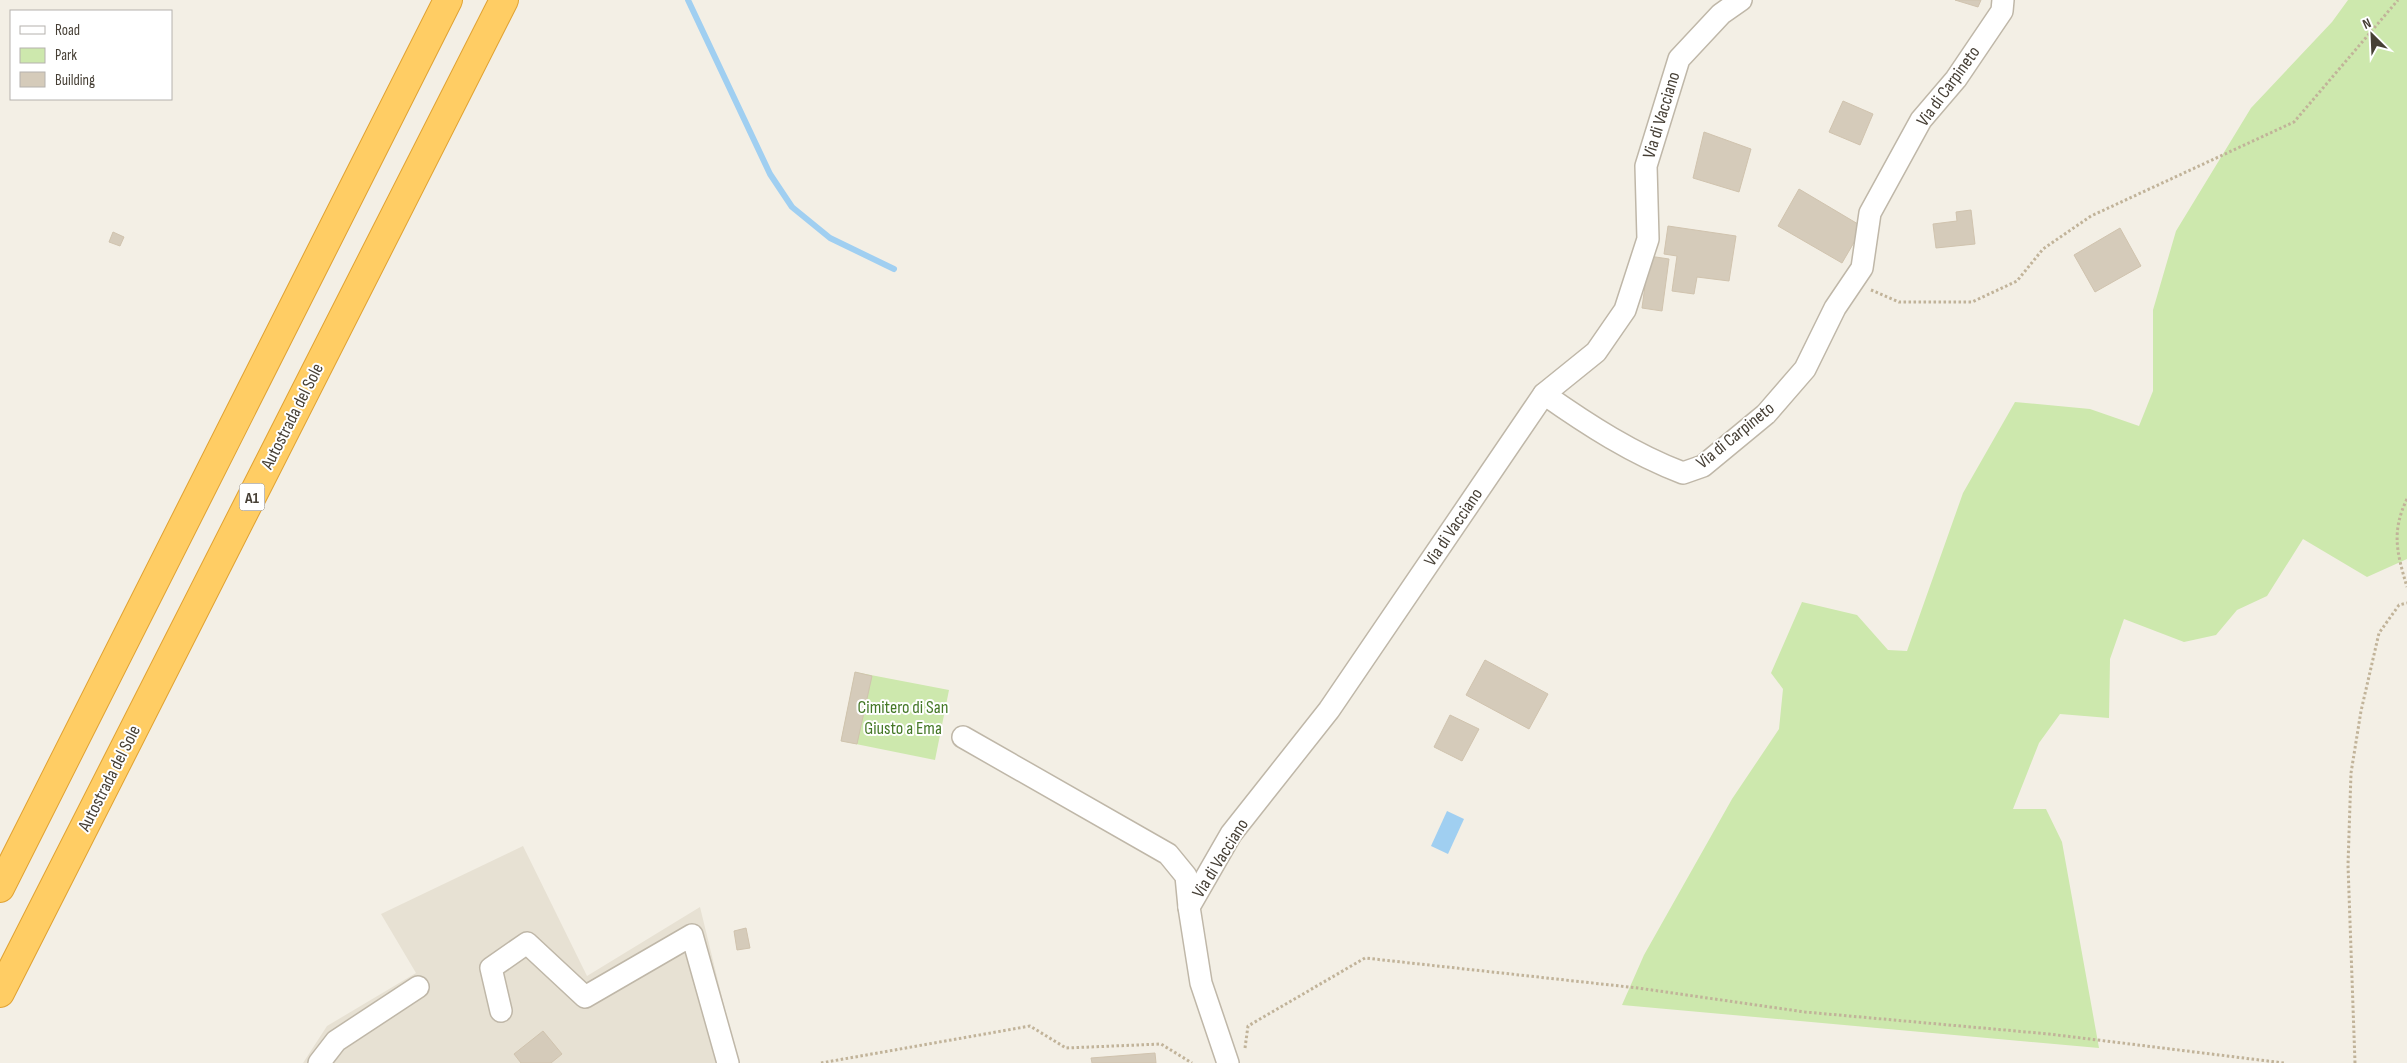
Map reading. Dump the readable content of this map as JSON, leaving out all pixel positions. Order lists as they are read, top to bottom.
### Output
{
  "streets": {
    "highway": ["Autostrada del Sole", "A1"],
    "street": ["Via di Carpineto", "Via di Vacciano"]
  },
  "crossings": [
    ["Via di Carpineto", "Via di Vacciano"]
  ],
  "parks": ["Cimitero di San Giusto a Ema"],
  "legend": ["Road", "Park", "Building"],
  "north": "top left"
}
